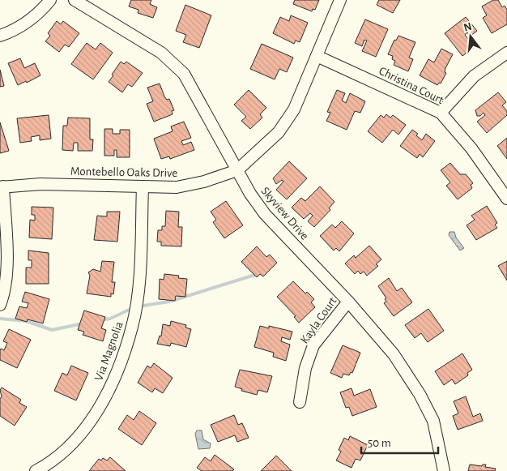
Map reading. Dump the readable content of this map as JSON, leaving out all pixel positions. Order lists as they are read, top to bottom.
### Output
{
  "streets": {
    "street": [
      "Christina Court",
      "Montebello Oaks Drive",
      "Skyview Drive",
      "Kayla Court",
      "Via Magnolia"
    ]
  },
  "crossings": [
    ["Christina Court", "Montebello Oaks Drive"],
    ["Montebello Oaks Drive", "Skyview Drive"],
    ["Montebello Oaks Drive", "Via Magnolia"],
    ["Skyview Drive", "Kayla Court"]
  ],
  "scale_bar": "50 m",
  "north": "top"
}
